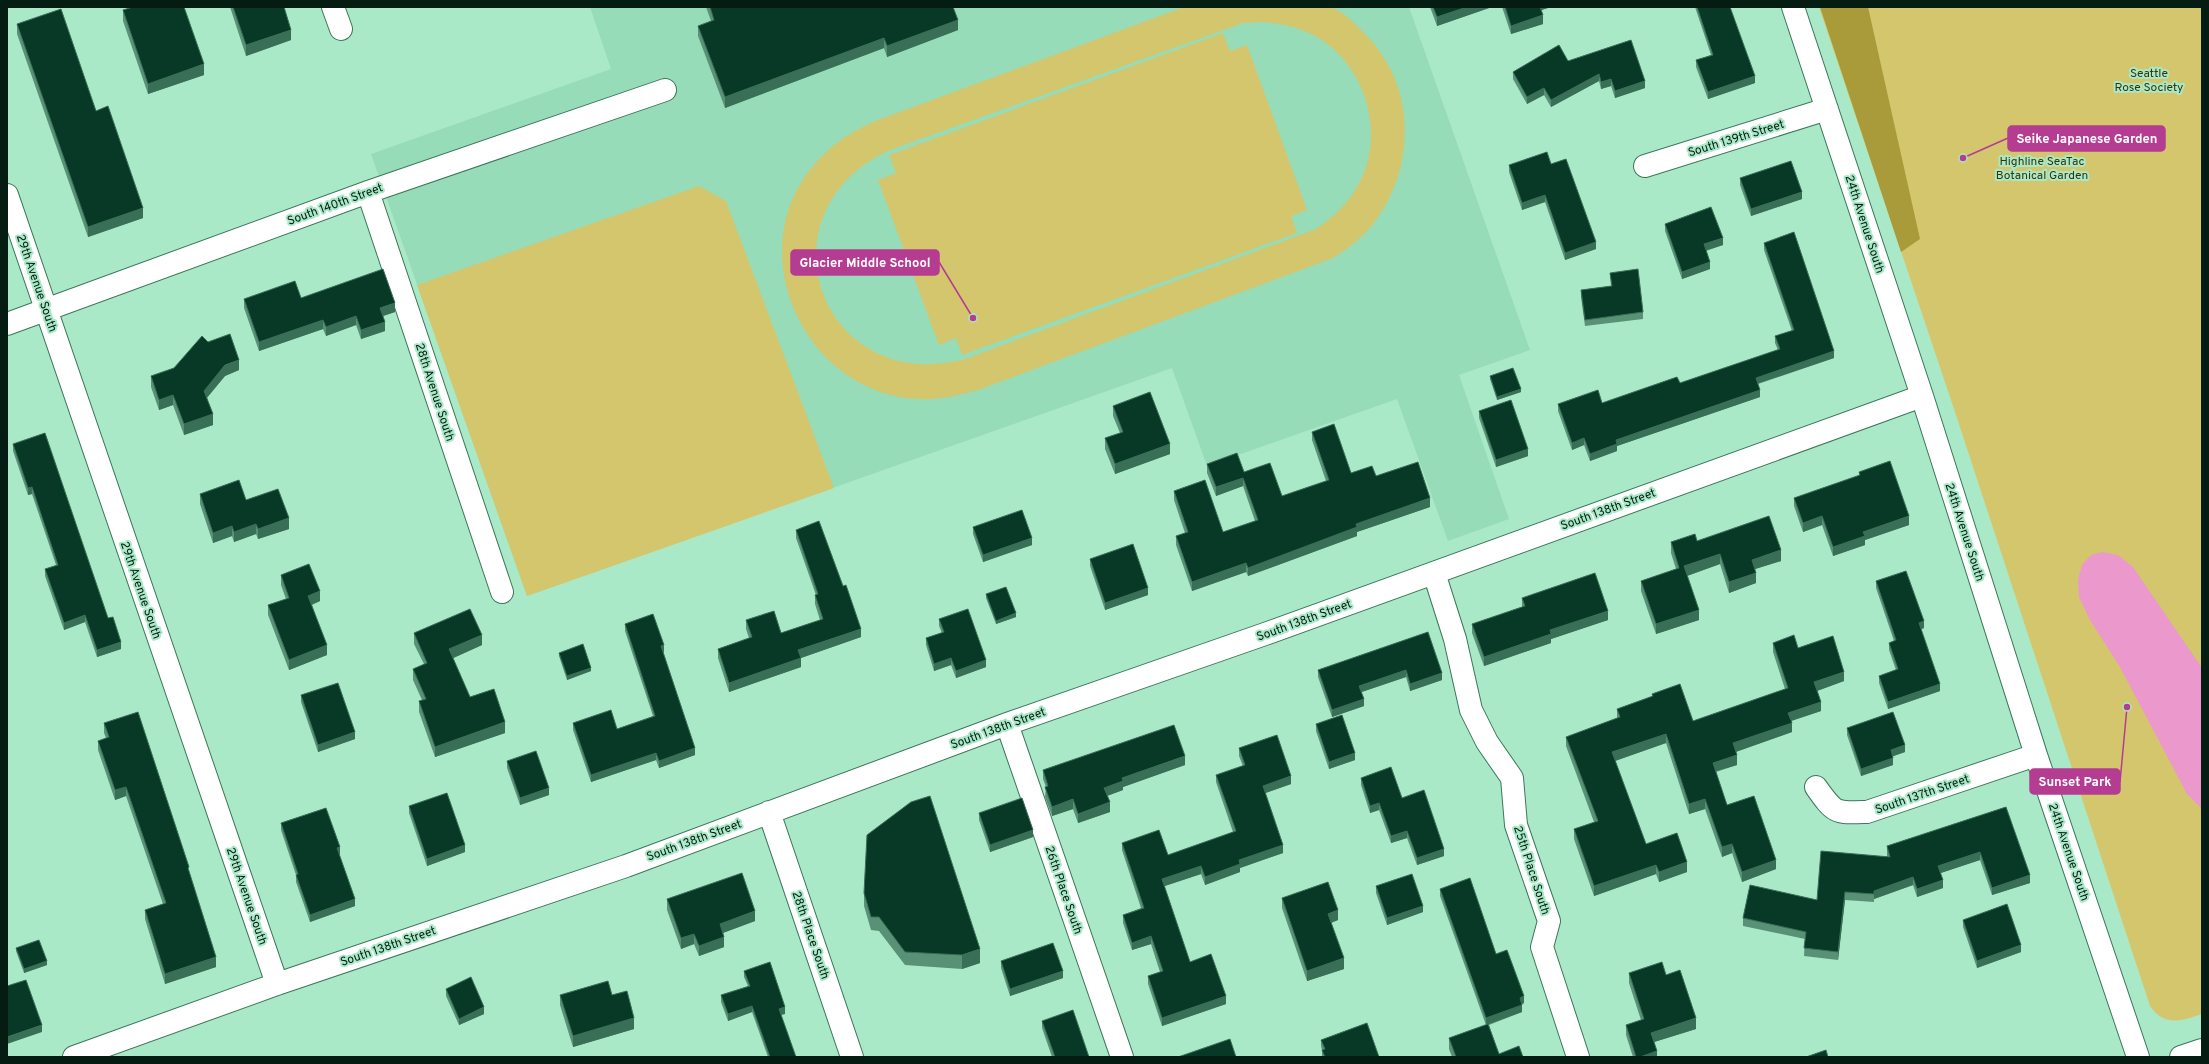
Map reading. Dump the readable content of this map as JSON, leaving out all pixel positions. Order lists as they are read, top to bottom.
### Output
{
  "streets": {
    "street": [
      "South 139th Street",
      "South 140th Street",
      "24th Avenue South",
      "29th Avenue South",
      "28th Avenue South",
      "South 138th Street",
      "South 137th Street",
      "25th Place South",
      "26th Place South",
      "28th Place South"
    ]
  },
  "crossings": [
    ["South 139th Street", "24th Avenue South"],
    ["South 140th Street", "29th Avenue South"],
    ["South 140th Street", "28th Avenue South"],
    ["24th Avenue South", "South 138th Street"],
    ["24th Avenue South", "South 137th Street"],
    ["29th Avenue South", "South 138th Street"],
    ["South 138th Street", "25th Place South"],
    ["South 138th Street", "26th Place South"],
    ["South 138th Street", "28th Place South"]
  ],
  "parks": ["Seattle Rose Society", "Highline SeaTac Botanical Garden"],
  "places": ["Seike Japanese Garden", "Glacier Middle School", "Sunset Park"]
}
